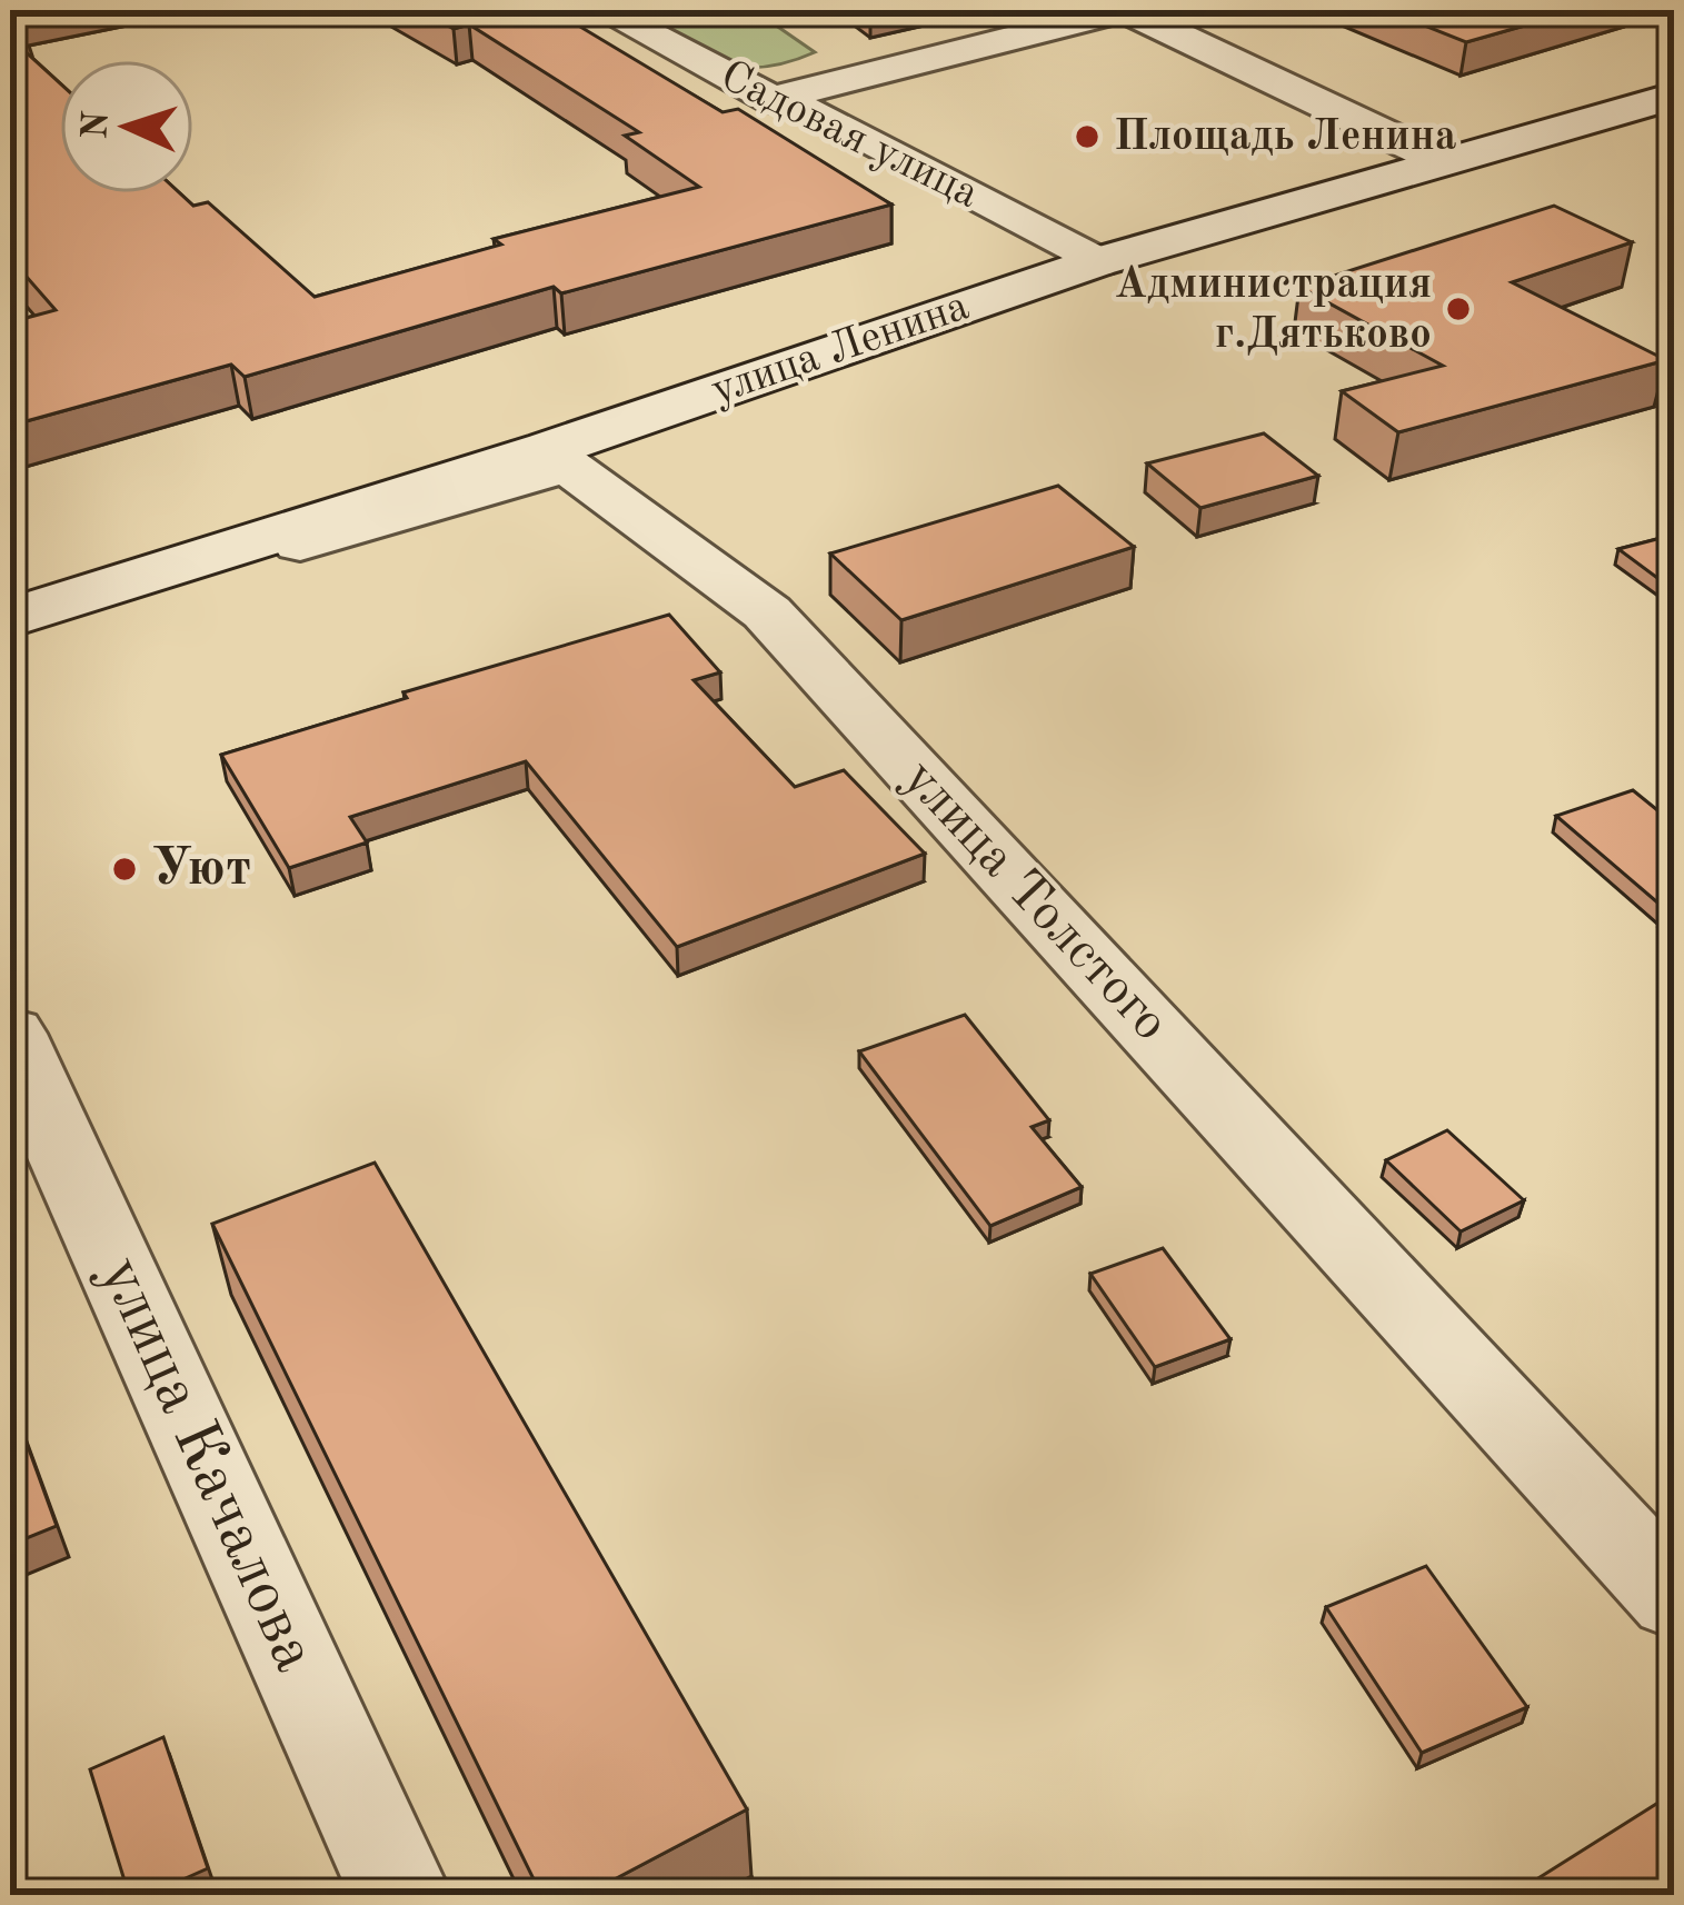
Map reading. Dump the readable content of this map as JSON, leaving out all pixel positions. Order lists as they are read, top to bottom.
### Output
{
  "streets": {
    "main road": ["улица Ленина"],
    "street": ["Садовая улица", "улица Толстого", "улица Качалова"]
  },
  "crossings": [
    ["Садовая улица", "улица Ленина"],
    ["улица Ленина", "улица Толстого"]
  ],
  "places": ["Площадь Ленина", "Администрация г.Дятьково", "Уют"],
  "north": "left"
}
